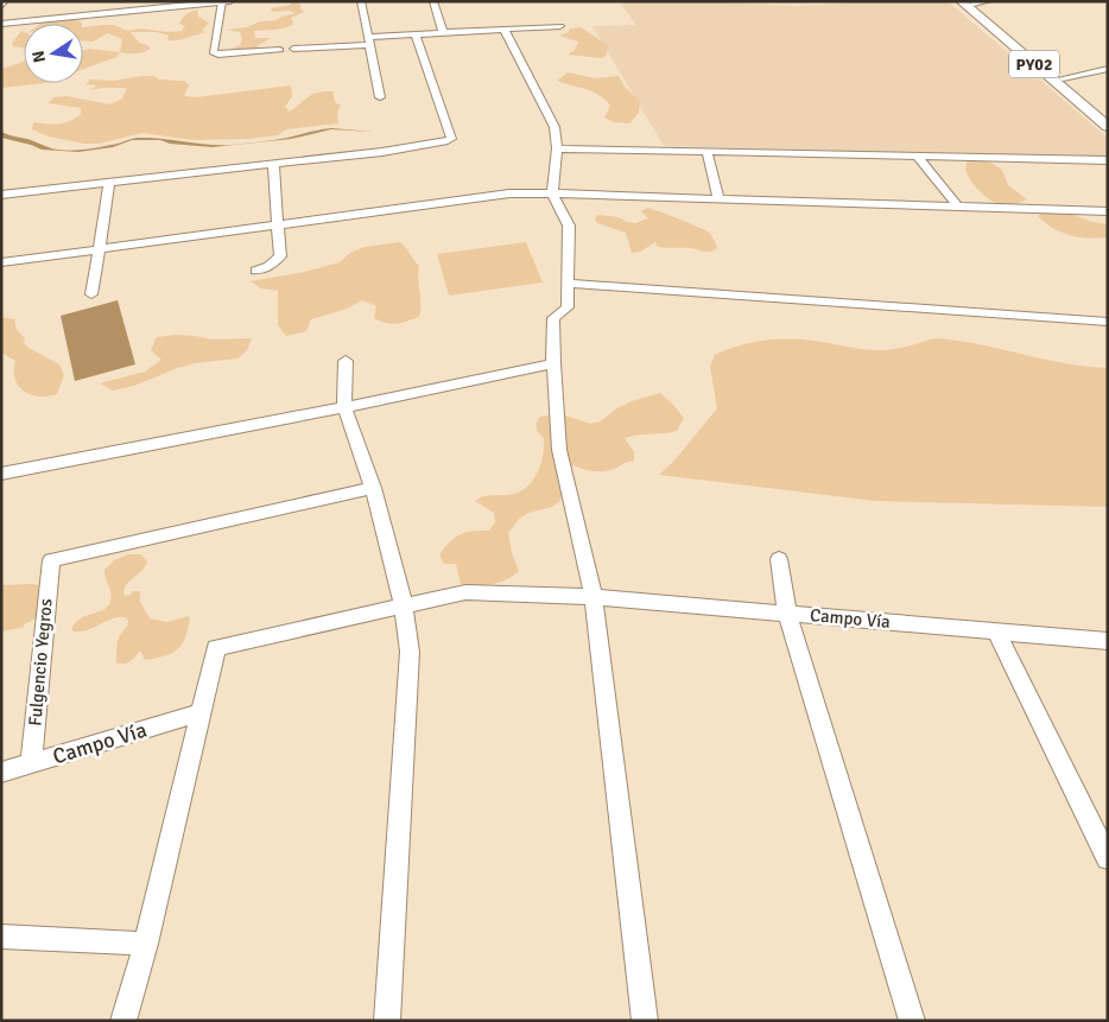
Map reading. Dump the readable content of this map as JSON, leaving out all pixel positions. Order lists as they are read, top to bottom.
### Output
{
  "streets": {
    "highway": ["PY02"],
    "street": ["Campo Vía", "Fulgencio Yegros"]
  },
  "crossings": [
    ["Campo Vía", "Fulgencio Yegros"]
  ],
  "north": "left"
}
